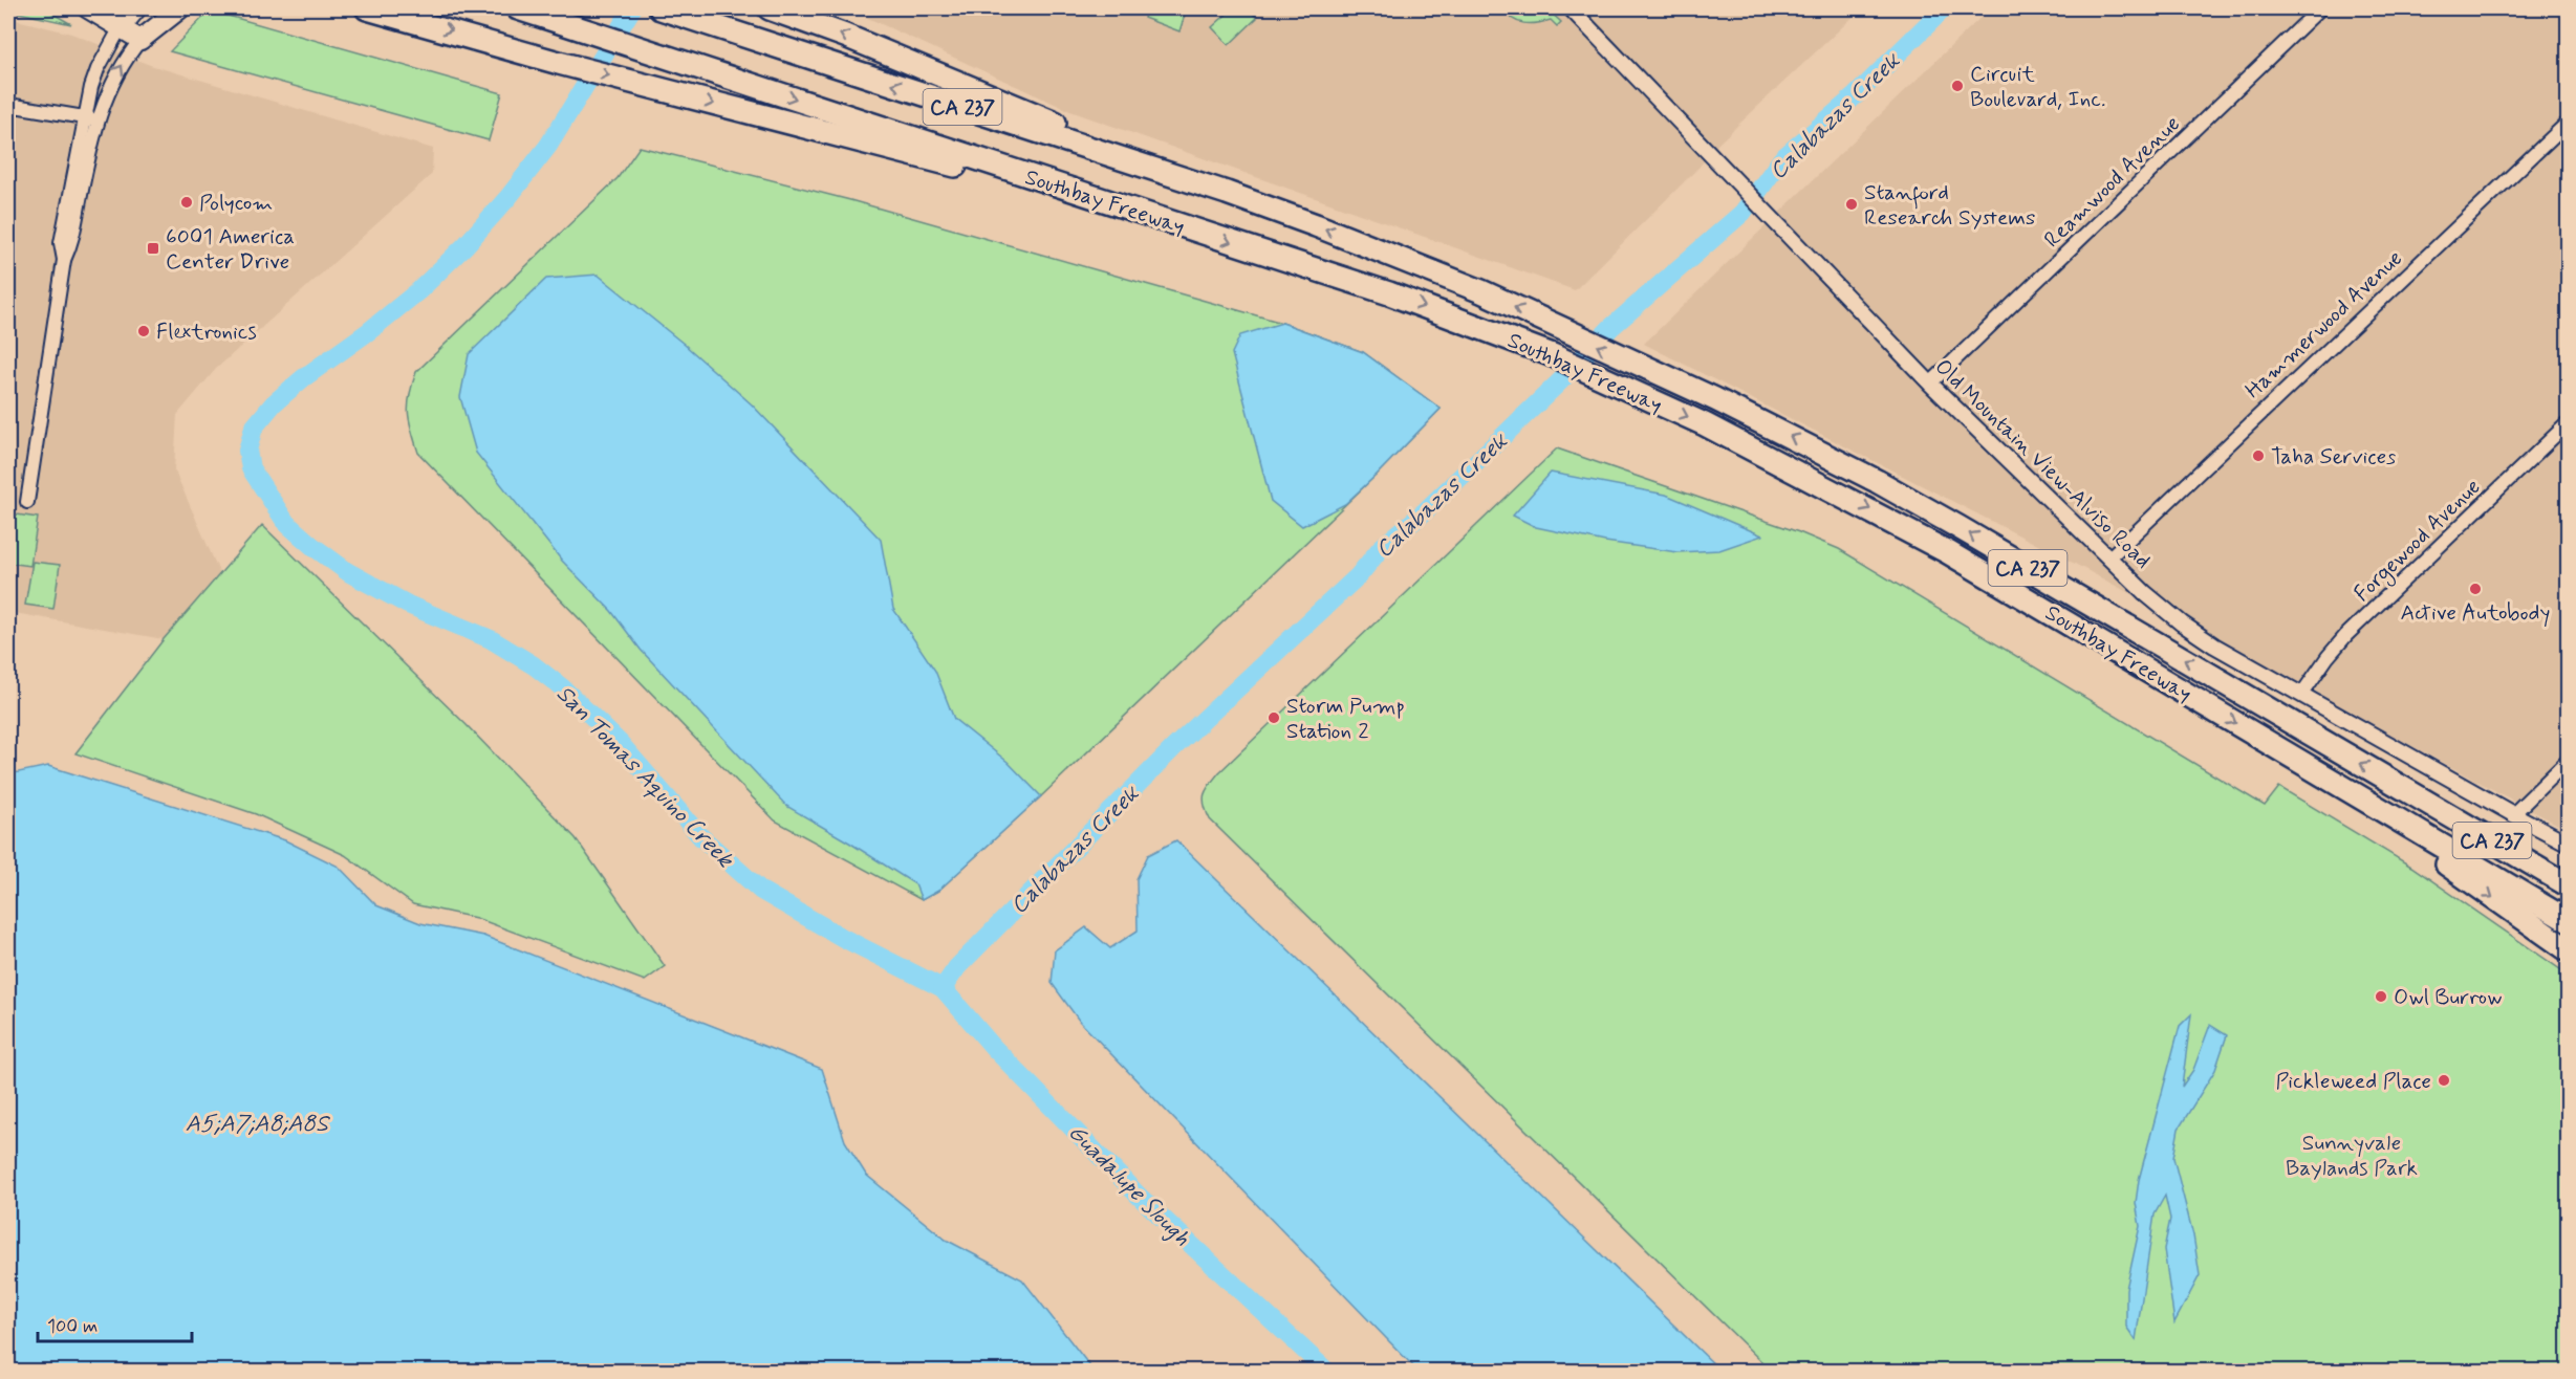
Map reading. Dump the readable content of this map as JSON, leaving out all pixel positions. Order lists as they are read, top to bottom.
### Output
{
  "streets": {
    "highway": ["CA 237", "Southbay Freeway"],
    "street": [
      "Reamwood Avenue",
      "Hammerwood Avenue",
      "Old Mountain View-Alviso Road",
      "Forgewood Avenue"
    ]
  },
  "crossings": [
    ["Reamwood Avenue", "Old Mountain View-Alviso Road"],
    ["Hammerwood Avenue", "Old Mountain View-Alviso Road"],
    ["Old Mountain View-Alviso Road", "Forgewood Avenue"]
  ],
  "water": [
    "Calabazas Creek",
    "San Tomas Aquino Creek",
    "A5;A7;A8;A8S",
    "Guadalupe Slough"
  ],
  "parks": ["Sunnyvale Baylands Park"],
  "places": {
    "other": [
      "Circuit Boulevard, Inc.",
      "Polycom",
      "Stanford Research Systems",
      "Flextronics",
      "Taha Services",
      "Active Autobody",
      "Storm Pump Station 2",
      "Owl Burrow",
      "Pickleweed Place"
    ],
    "transit": ["6001 America Center Drive"]
  },
  "scale_bar": "100 m"
}
